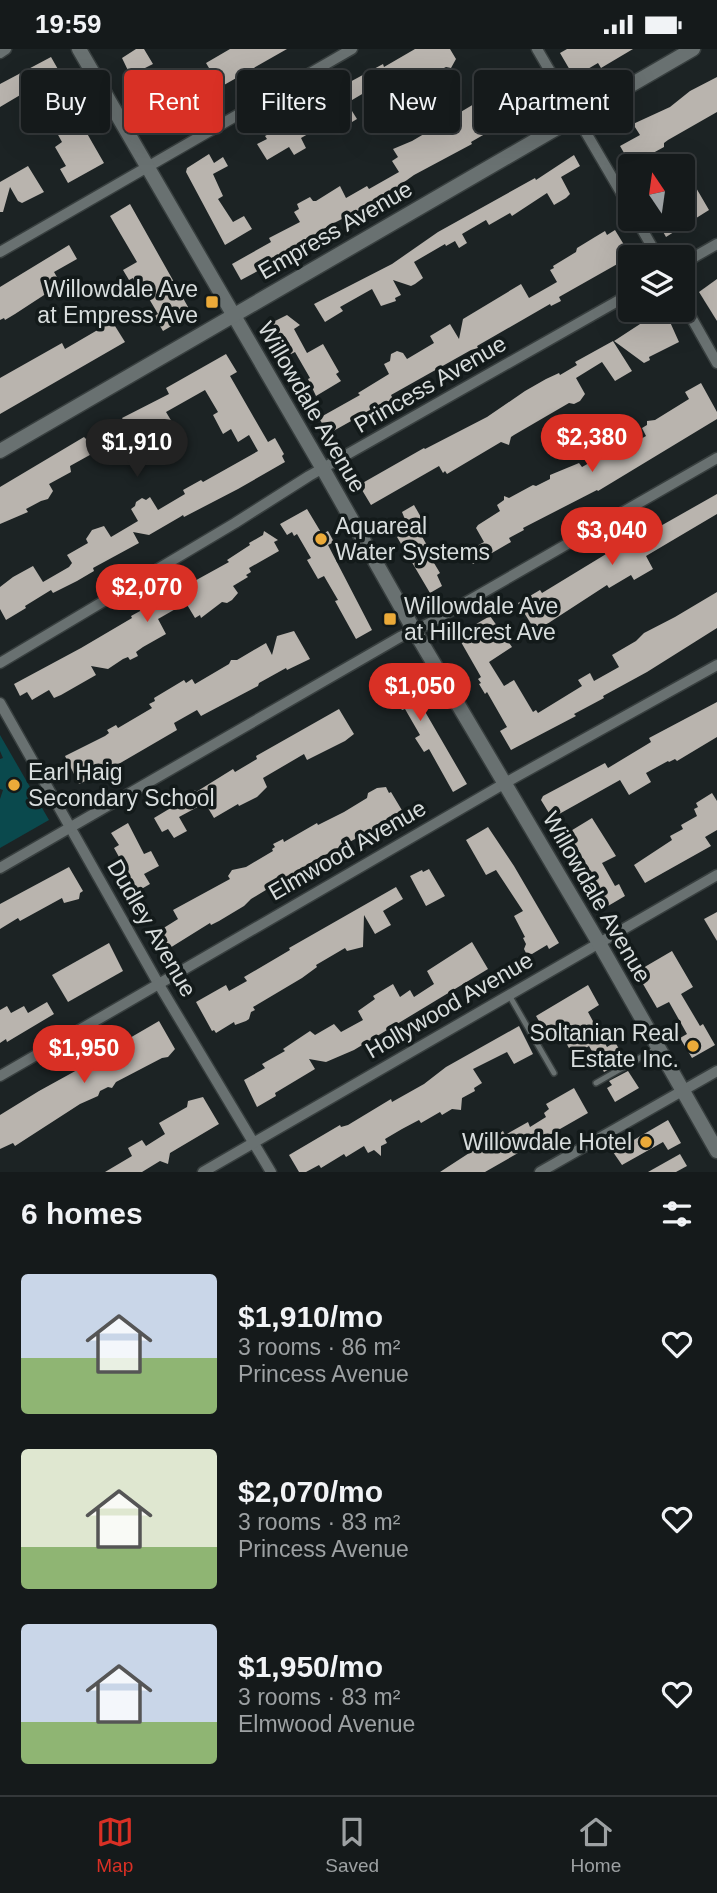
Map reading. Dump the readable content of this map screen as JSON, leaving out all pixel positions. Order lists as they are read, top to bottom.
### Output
{
  "streets": {
    "street": [
      "Empress Avenue",
      "Princess Avenue",
      "Willowdale Avenue",
      "Elmwood Avenue",
      "Dudley Avenue",
      "Hollywood Avenue"
    ]
  },
  "crossings": [
    ["Empress Avenue", "Willowdale Avenue"],
    ["Princess Avenue", "Willowdale Avenue"],
    ["Willowdale Avenue", "Elmwood Avenue"],
    ["Willowdale Avenue", "Hollywood Avenue"],
    ["Elmwood Avenue", "Dudley Avenue"],
    ["Dudley Avenue", "Hollywood Avenue"]
  ],
  "places": {
    "transit": ["Willowdale Ave at Empress Ave", "Willowdale Ave at Hillcrest Ave"],
    "other": [
      "Aquareal Water Systems",
      "Earl Haig Secondary School",
      "Soltanian Real Estate Inc.",
      "Willowdale Hotel"
    ]
  },
  "north": "top",
  "page": {
    "status": "19:59",
    "chip": [
      "Buy",
      "Rent",
      "Filters",
      "New",
      "Apartment"
    ],
    "price": [
      "$2,380",
      "$1,910",
      "$3,040",
      "$2,070",
      "$1,050",
      "$1,950"
    ],
    "heading": "6 homes",
    "list": [
      {
        "name": "$1,910/mo",
        "note": "3 rooms · 86 m² · Princess Avenue"
      },
      {
        "name": "$2,070/mo",
        "note": "3 rooms · 83 m² · Princess Avenue"
      },
      {
        "name": "$1,950/mo",
        "note": "3 rooms · 83 m² · Elmwood Avenue"
      }
    ],
    "tabs": ["Map", "Saved", "Home"]
  }
}
